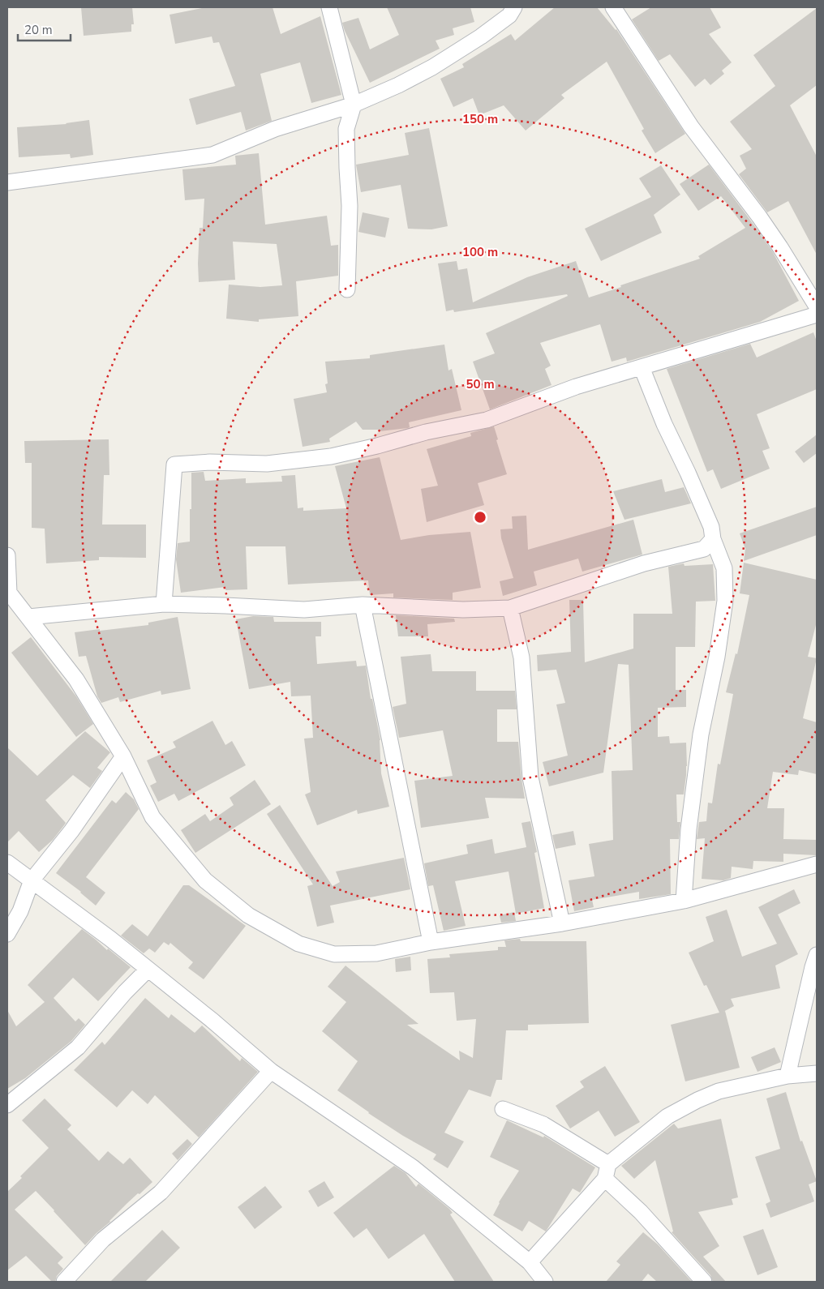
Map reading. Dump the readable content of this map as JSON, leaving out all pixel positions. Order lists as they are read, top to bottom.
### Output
{
  "scale_bar": "20 m",
  "rings": ["150 m", "100 m", "50 m"]
}
